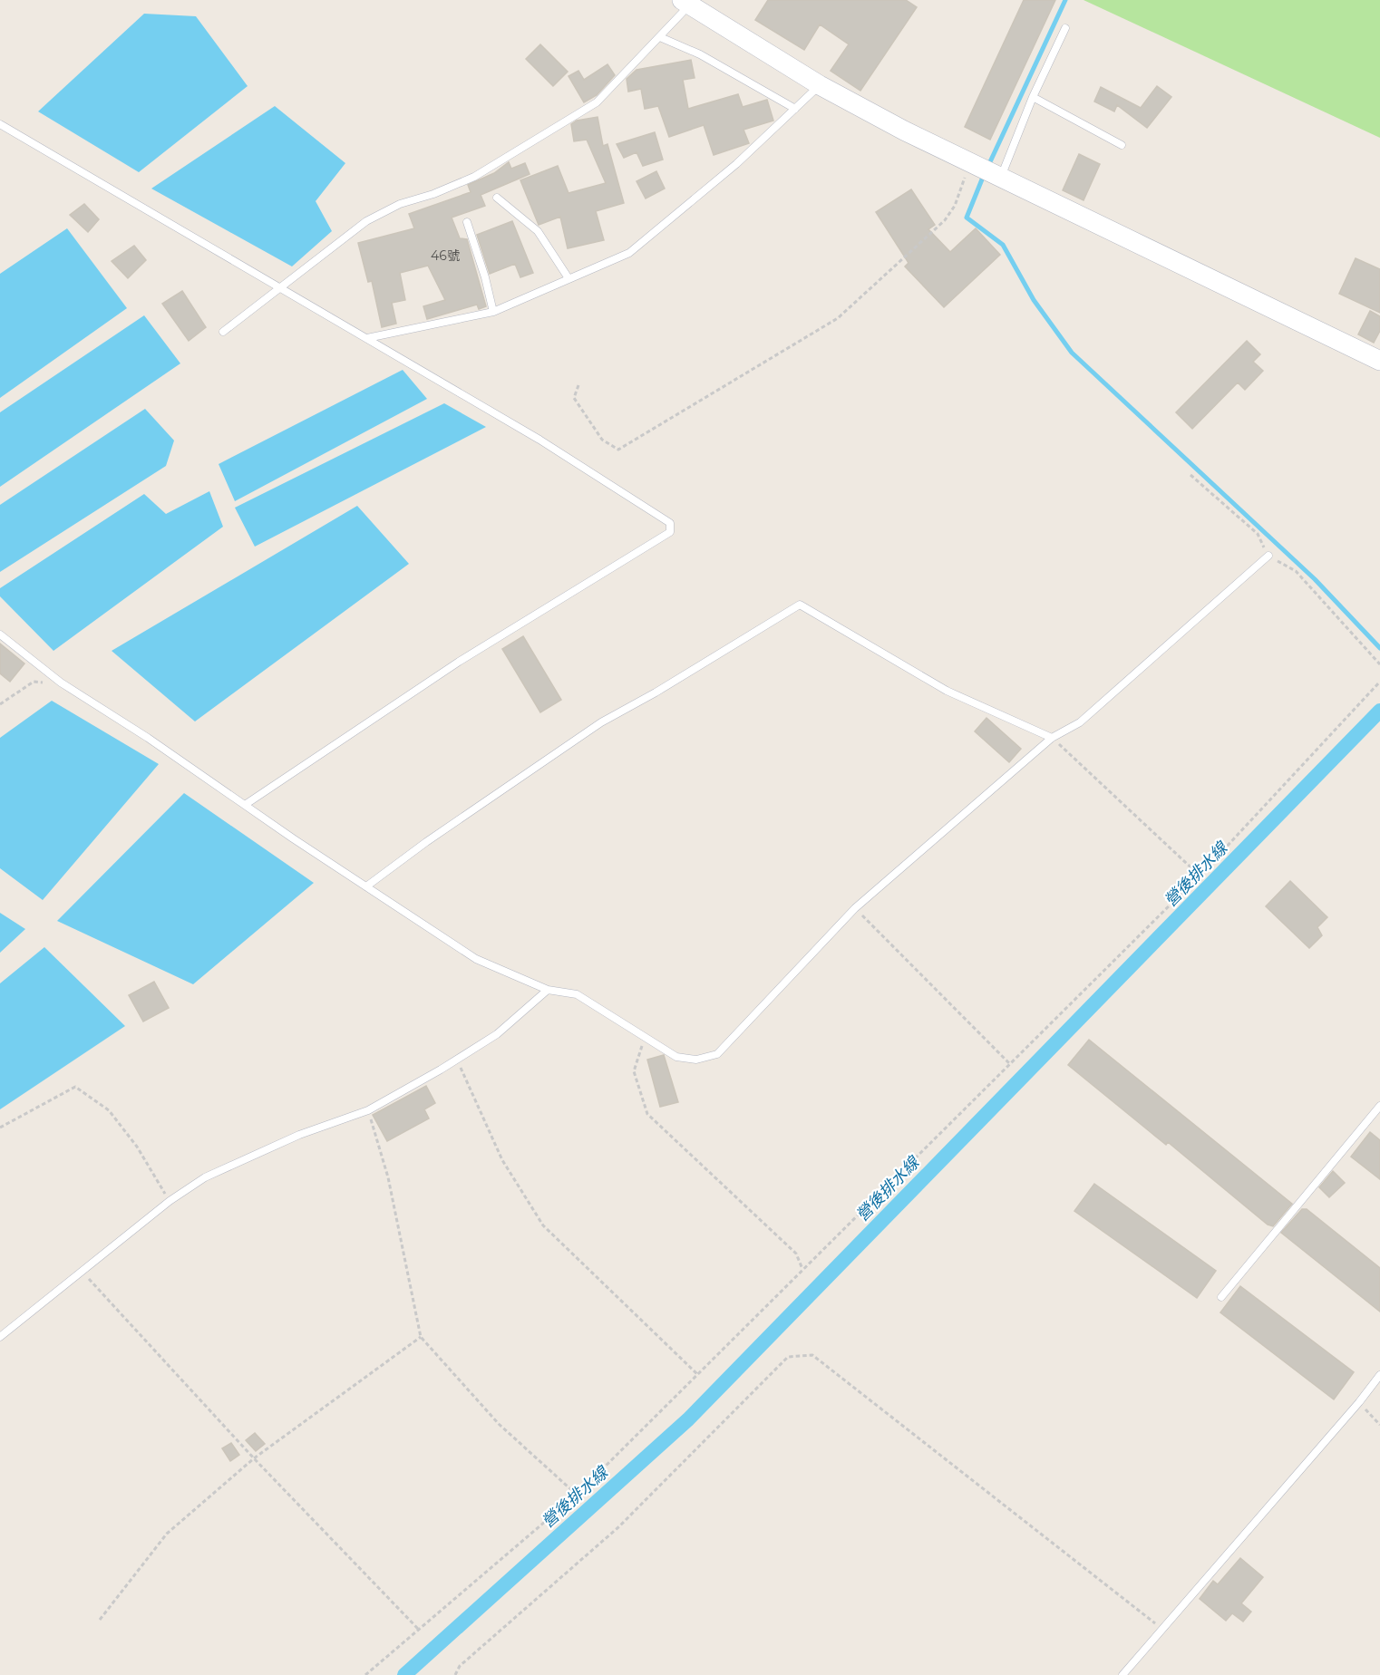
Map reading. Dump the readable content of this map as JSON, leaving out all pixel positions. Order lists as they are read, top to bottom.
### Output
{
  "water": ["營後排水線"],
  "house_numbers": ["46號"]
}
